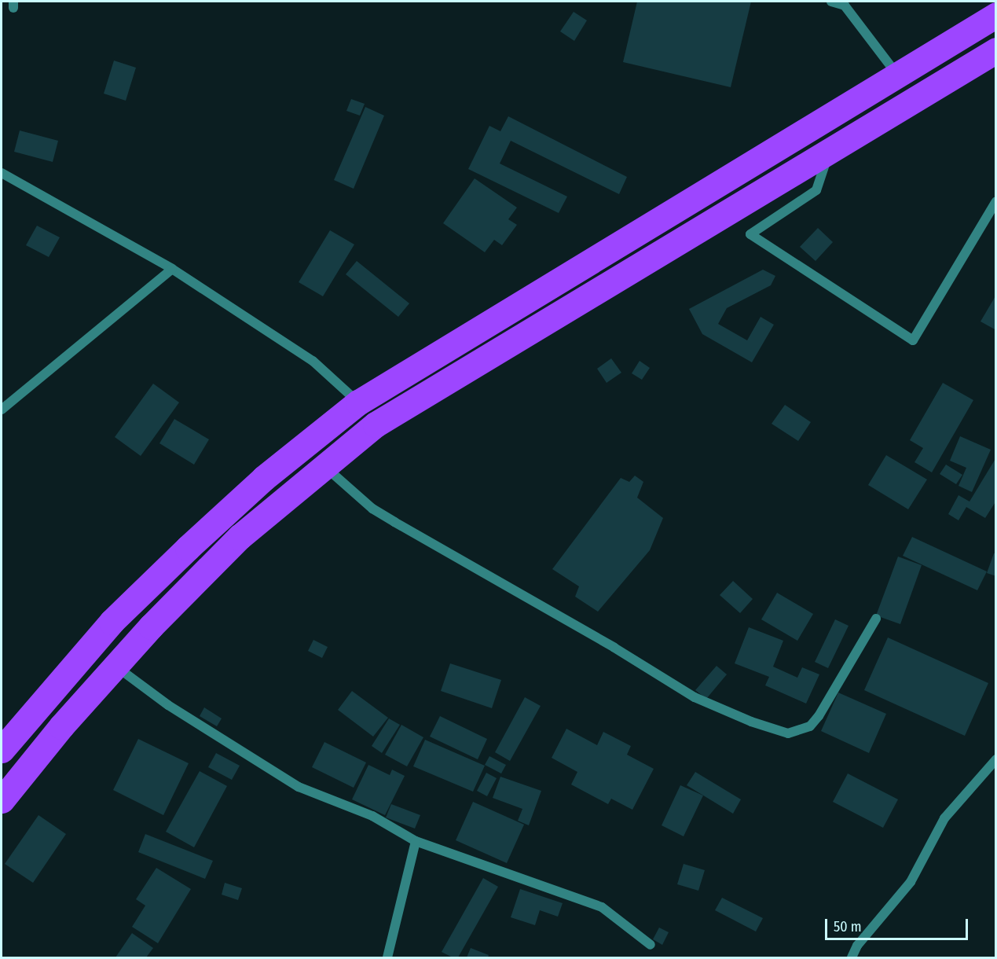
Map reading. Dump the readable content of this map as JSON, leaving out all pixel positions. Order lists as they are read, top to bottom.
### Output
{
  "scale_bar": "50 m"
}
